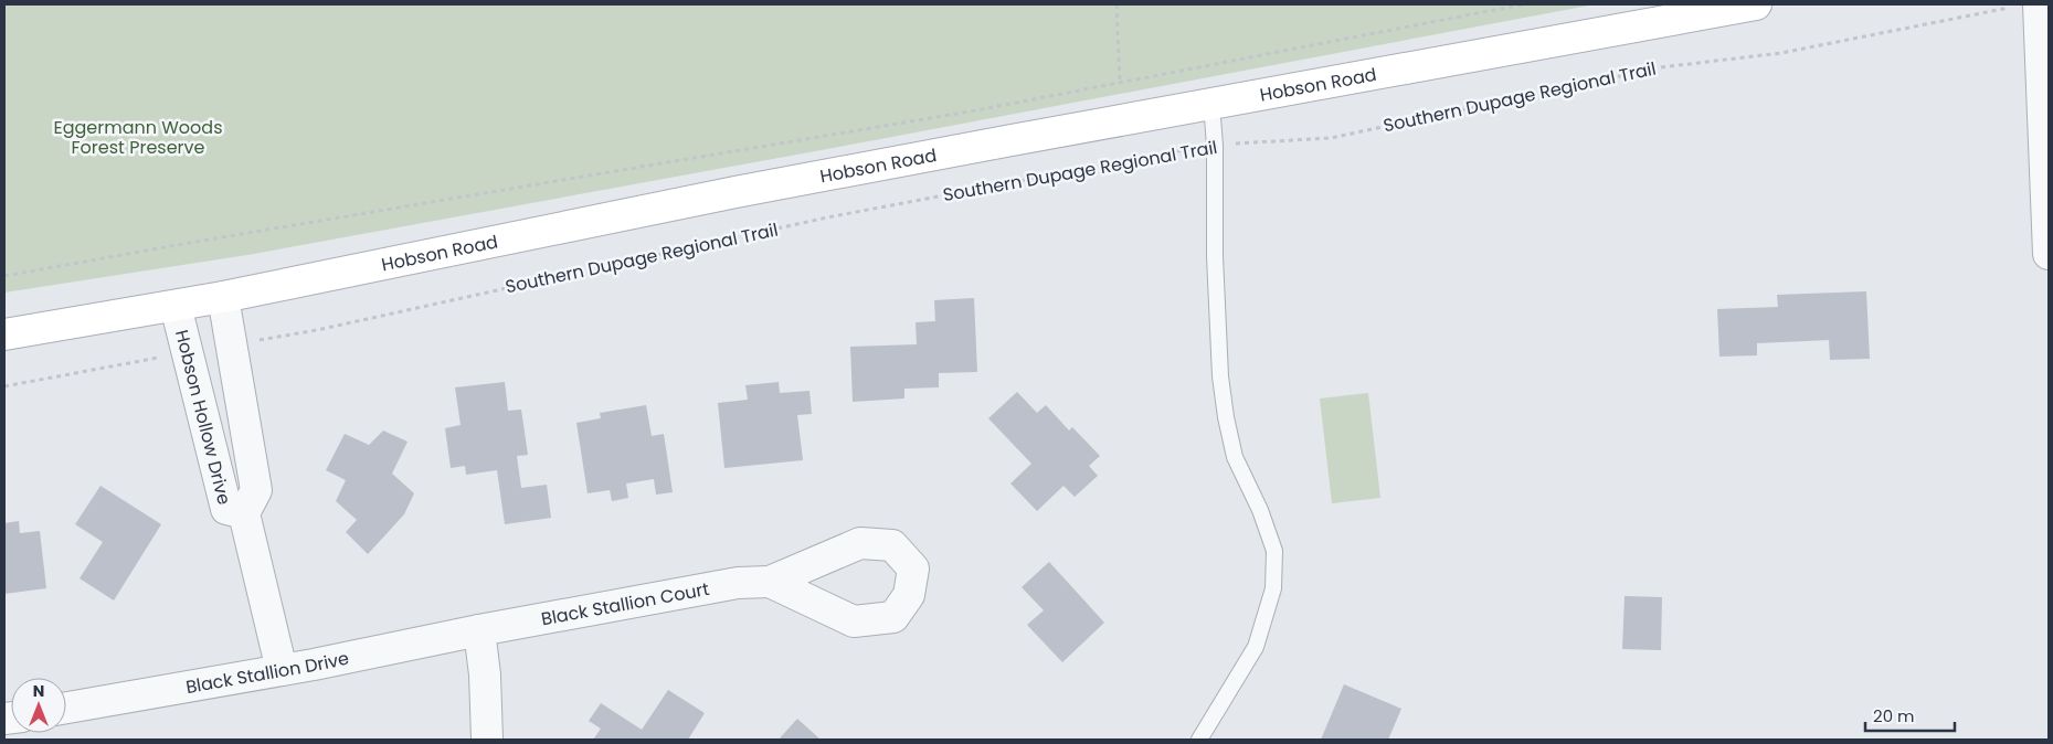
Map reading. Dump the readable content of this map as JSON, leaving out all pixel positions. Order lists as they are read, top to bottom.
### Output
{
  "streets": {
    "main road": ["Hobson Road"],
    "street": ["Hobson Hollow Drive", "Black Stallion Court", "Black Stallion Drive"],
    "path": ["Southern Dupage Regional Trail"]
  },
  "crossings": [
    ["Hobson Road", "Hobson Hollow Drive"],
    ["Hobson Hollow Drive", "Black Stallion Drive"],
    ["Black Stallion Court", "Black Stallion Drive"]
  ],
  "parks": ["Eggermann Woods Forest Preserve"],
  "scale_bar": "20 m",
  "north": "top"
}
